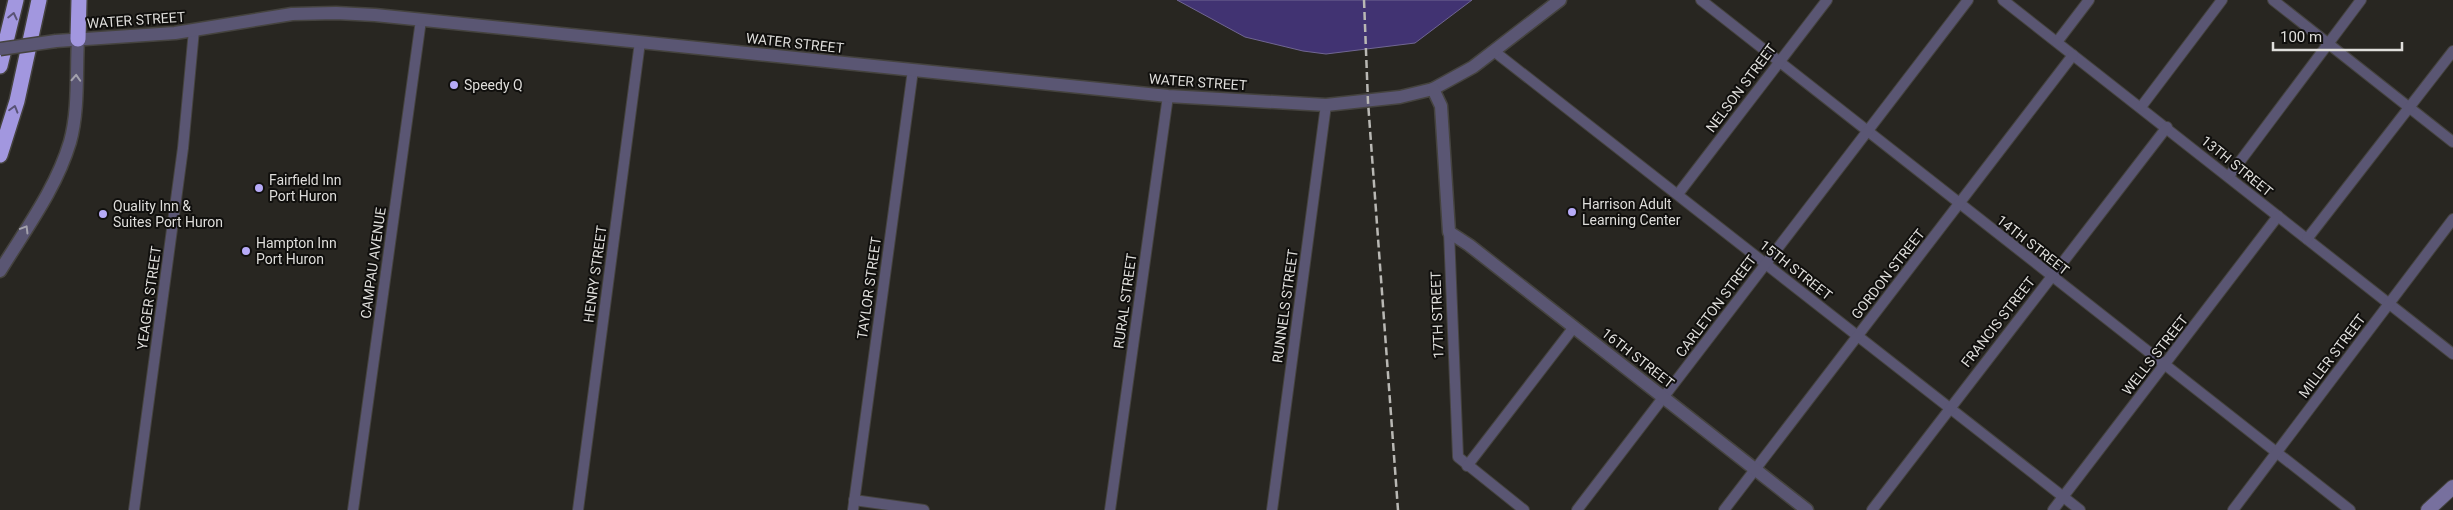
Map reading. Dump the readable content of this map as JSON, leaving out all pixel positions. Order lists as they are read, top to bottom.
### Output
{
  "streets": {
    "street": [
      "WATER STREET",
      "NELSON STREET",
      "13TH STREET",
      "14TH STREET",
      "CAMPAU AVENUE",
      "15TH STREET",
      "HENRY STREET",
      "GORDON STREET",
      "TAYLOR STREET",
      "YEAGER STREET",
      "RURAL STREET",
      "RUNNELS STREET",
      "CARLETON STREET",
      "17TH STREET",
      "FRANCIS STREET",
      "WELLS STREET",
      "MILLER STREET",
      "16TH STREET"
    ]
  },
  "crossings": [
    ["WATER STREET", "CAMPAU AVENUE"],
    ["WATER STREET", "15TH STREET"],
    ["WATER STREET", "HENRY STREET"],
    ["WATER STREET", "TAYLOR STREET"],
    ["WATER STREET", "YEAGER STREET"],
    ["WATER STREET", "RURAL STREET"],
    ["WATER STREET", "RUNNELS STREET"],
    ["WATER STREET", "17TH STREET"],
    ["NELSON STREET", "14TH STREET"],
    ["NELSON STREET", "15TH STREET"],
    ["13TH STREET", "GORDON STREET"],
    ["13TH STREET", "FRANCIS STREET"],
    ["13TH STREET", "WELLS STREET"],
    ["13TH STREET", "MILLER STREET"],
    ["14TH STREET", "GORDON STREET"],
    ["14TH STREET", "CARLETON STREET"],
    ["14TH STREET", "FRANCIS STREET"],
    ["14TH STREET", "WELLS STREET"],
    ["14TH STREET", "MILLER STREET"],
    ["15TH STREET", "GORDON STREET"],
    ["15TH STREET", "CARLETON STREET"],
    ["15TH STREET", "FRANCIS STREET"],
    ["15TH STREET", "WELLS STREET"],
    ["GORDON STREET", "16TH STREET"],
    ["CARLETON STREET", "16TH STREET"],
    ["17TH STREET", "16TH STREET"]
  ],
  "places": [
    "Speedy Q",
    "Fairfield Inn Port Huron",
    "Harrison Adult Learning Center",
    "Quality Inn & Suites Port Huron",
    "Hampton Inn Port Huron"
  ],
  "scale_bar": "100 m"
}
